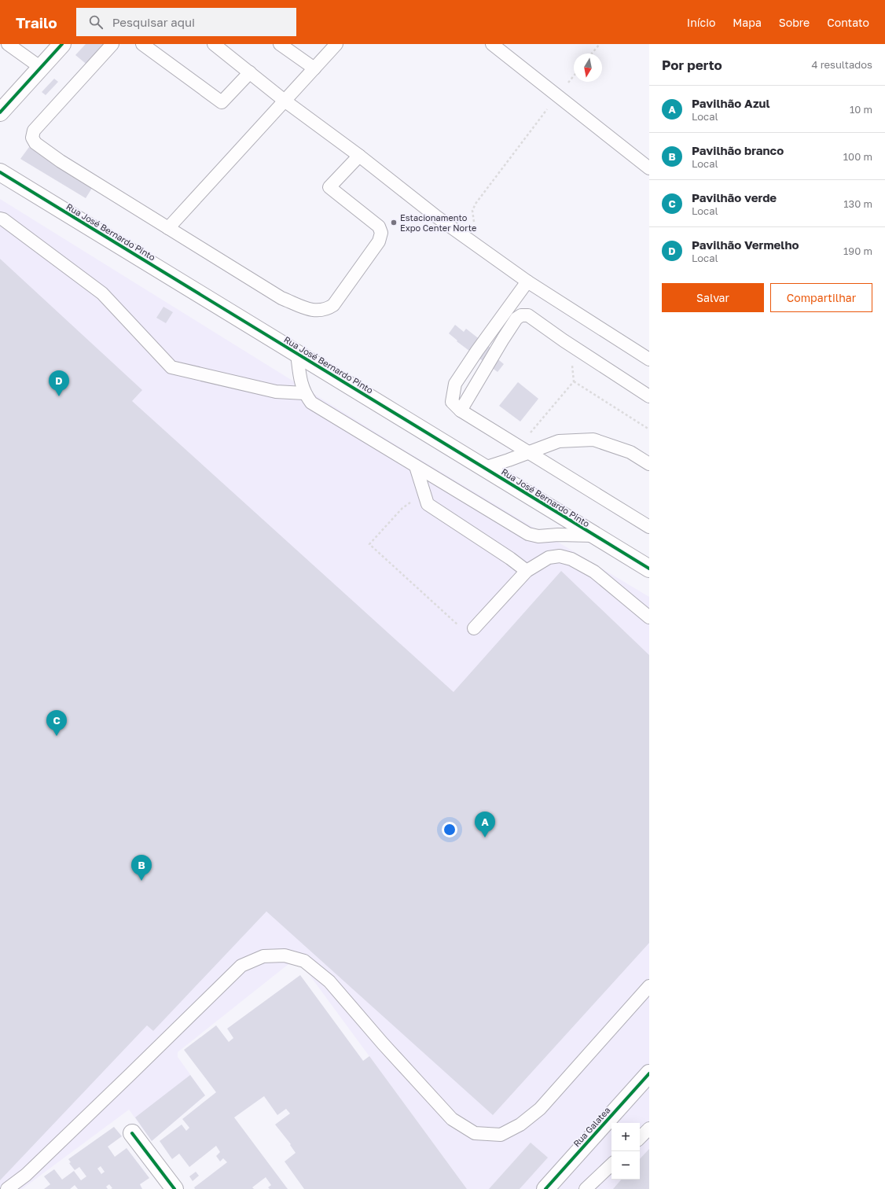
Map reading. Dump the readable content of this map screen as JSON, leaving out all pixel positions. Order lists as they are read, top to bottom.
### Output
{
  "streets": {
    "street": ["Rua José Bernardo Pinto", "Rua Galatea"]
  },
  "places": ["Estacionamento Expo Center Norte"],
  "north": "bottom",
  "page": {
    "header": "Trailo",
    "search": "Pesquisar aqui",
    "nav": [
      "Início",
      "Mapa",
      "Sobre",
      "Contato"
    ],
    "heading": ["Por perto", "4 resultados"],
    "list": [
      {
        "mark": "A",
        "name": "Pavilhão Azul",
        "note": "Local",
        "value": "10 m"
      },
      {
        "mark": "B",
        "name": "Pavilhão branco",
        "note": "Local",
        "value": "100 m"
      },
      {
        "mark": "C",
        "name": "Pavilhão verde",
        "note": "Local",
        "value": "130 m"
      },
      {
        "mark": "D",
        "name": "Pavilhão Vermelho",
        "note": "Local",
        "value": "190 m"
      }
    ],
    "buttons": ["Salvar", "Compartilhar"],
    "pins": [
      "D",
      "C",
      "A",
      "B"
    ],
    "map_buttons": ["+", "−"]
  }
}
